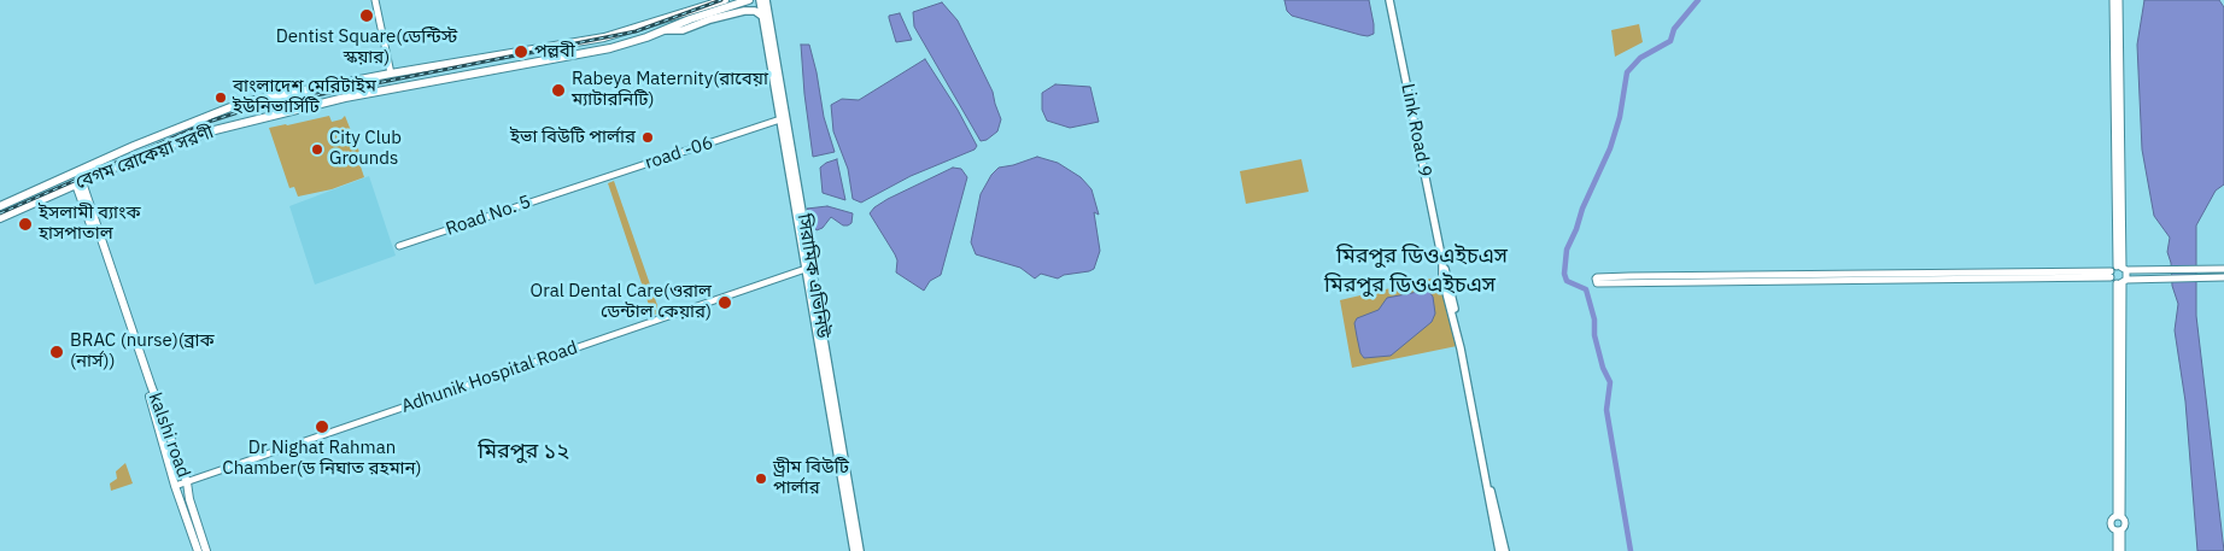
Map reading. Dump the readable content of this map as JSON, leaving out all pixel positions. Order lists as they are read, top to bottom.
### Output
{
  "streets": {
    "main road": [
      "Link Road 9",
      "বেগম রোকেয়া সরণী",
      "সিরামিক এভিনিউ",
      "kalshi road"
    ],
    "street": ["road -06", "Road No. 5", "Adhunik Hospital Road"]
  },
  "crossings": [
    ["road -06", "Road No. 5"],
    ["road -06", "সিরামিক এভিনিউ"],
    ["বেগম রোকেয়া সরণী", "kalshi road"],
    ["সিরামিক এভিনিউ", "Adhunik Hospital Road"],
    ["Adhunik Hospital Road", "kalshi road"]
  ],
  "districts": ["মিরপুর ডিওএইচএস", "মিরপুর ডিওএইচএস", "মিরপুর ১২"],
  "places": [
    "Dentist Square(ডেন্টিস্ট স্কয়ার)",
    "পল্লবী",
    "Rabeya Maternity(রাবেয়া ম্যাটারনিটি)",
    "বাংলাদেশ মেরিটাইম ইউনিভার্সিটি",
    "ইভা বিউটি পার্লার",
    "City Club Grounds",
    "ইসলামী ব্যাংক হাসপাতাল",
    "Oral Dental Care(ওরাল ডেন্টাল কেয়ার)",
    "BRAC (nurse)(ব্রাক (নার্স))",
    "Dr Nighat Rahman Chamber(ড নিঘাত রহমান)",
    "ড্রীম বিউটি পার্লার"
  ]
}
